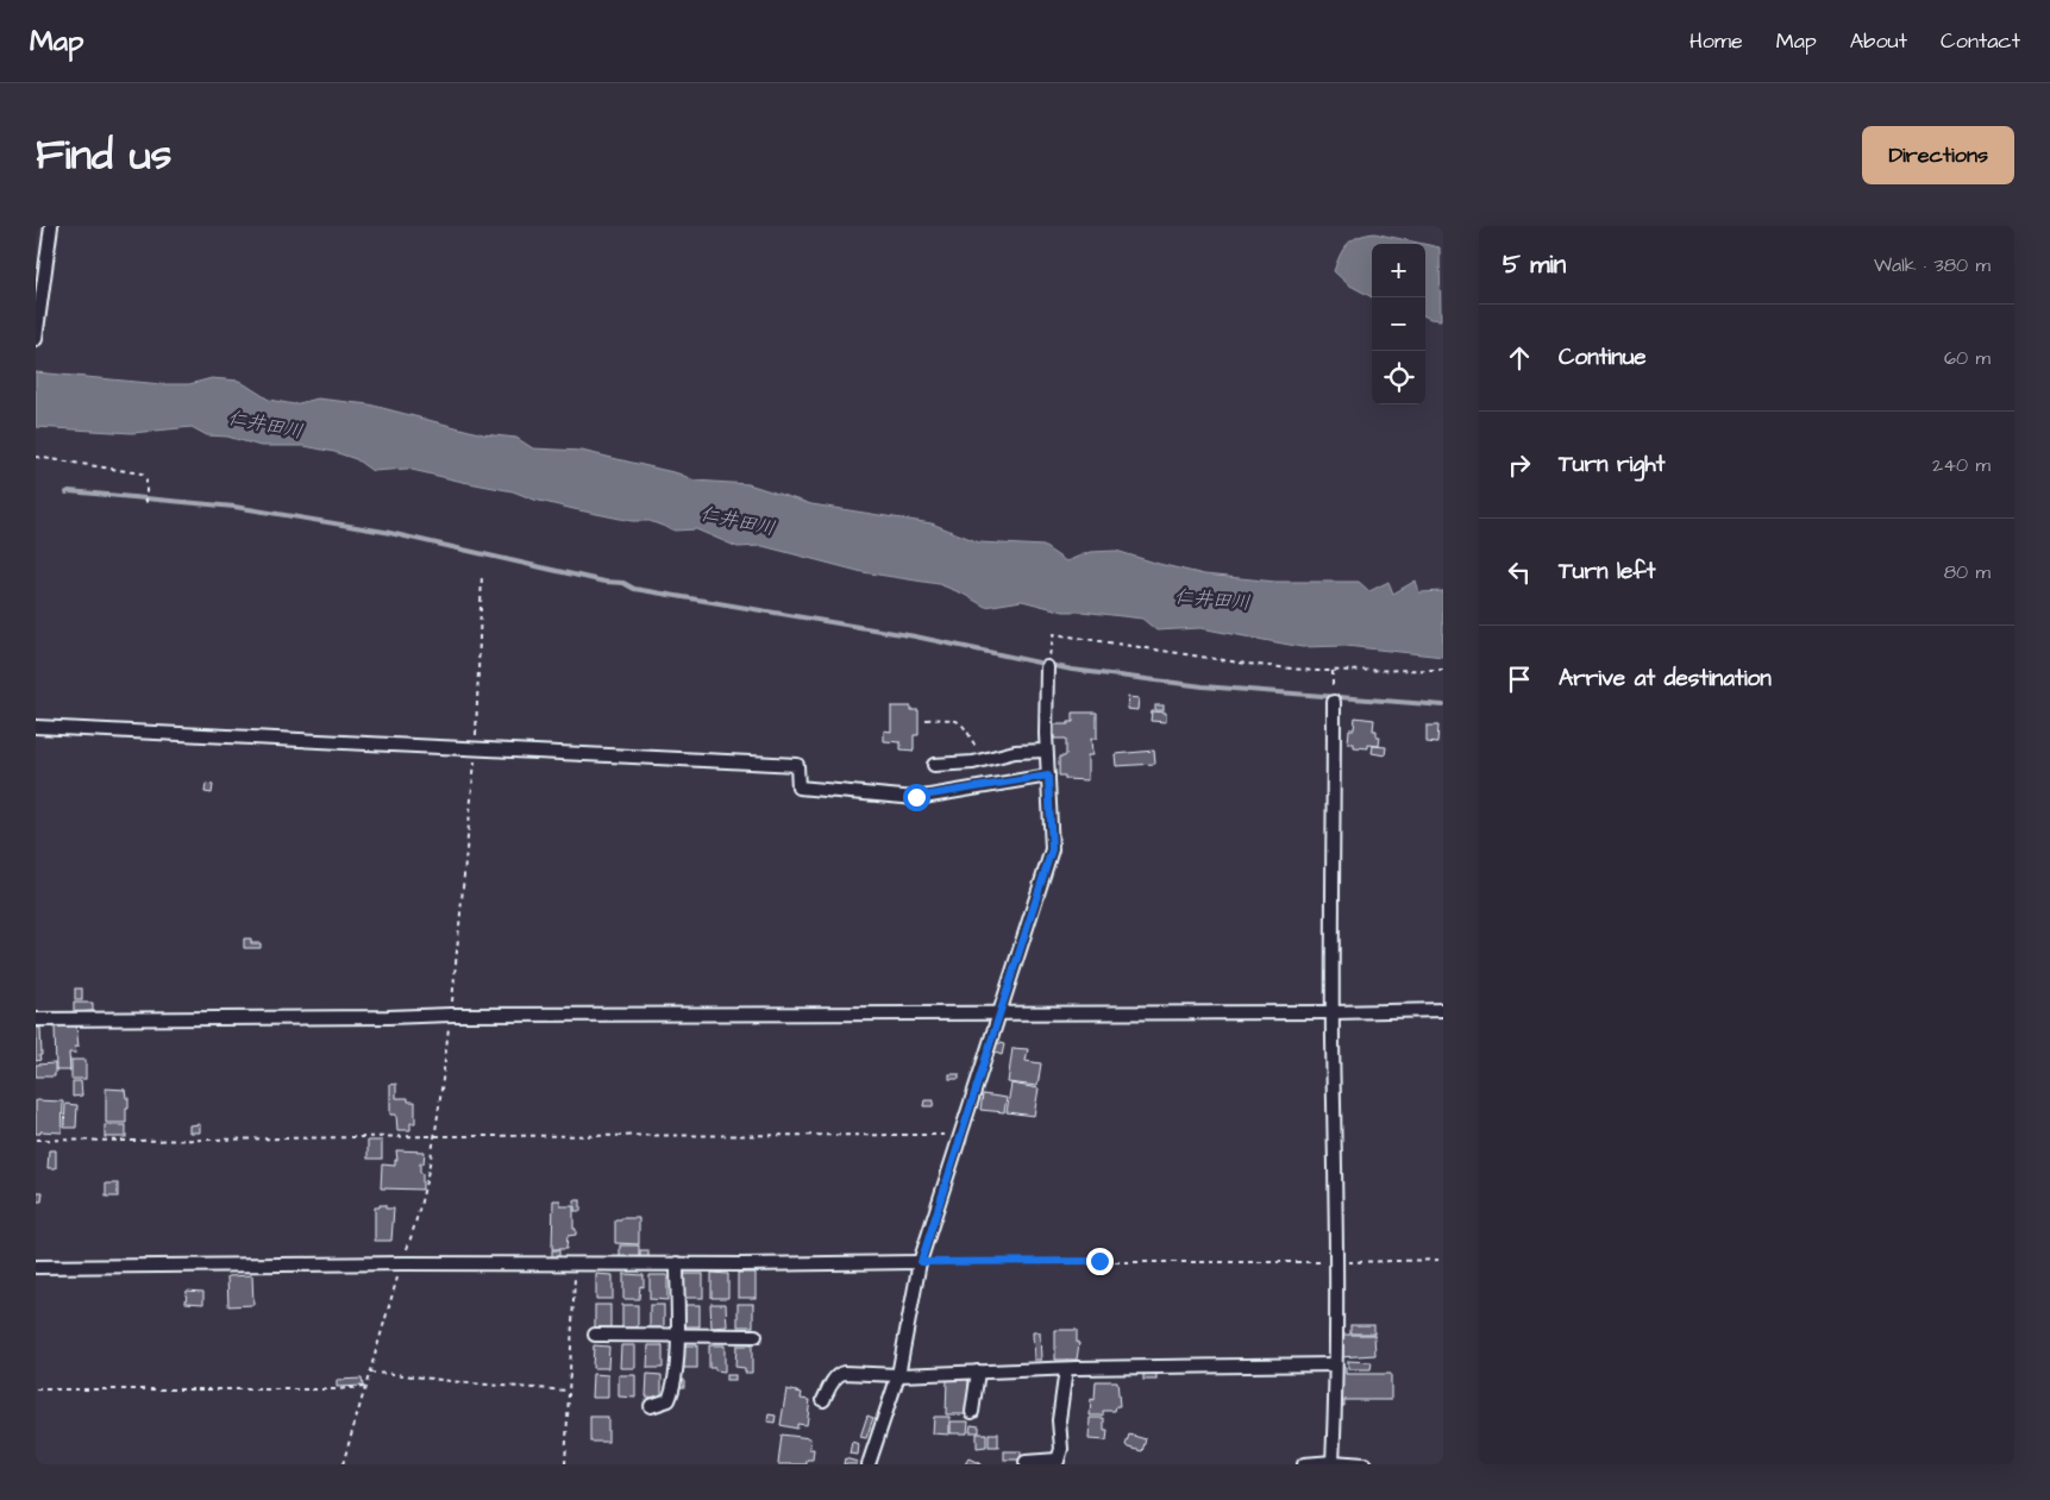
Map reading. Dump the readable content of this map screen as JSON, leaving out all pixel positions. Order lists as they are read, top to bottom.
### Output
{
  "water": ["仁井田川"],
  "page": {
    "header": "Map",
    "nav": [
      "Home",
      "Map",
      "About",
      "Contact"
    ],
    "title": "Find us",
    "buttons": "Directions",
    "heading": ["5 min", "Walk · 380 m"],
    "map_buttons": ["+", "−"],
    "list": [
      ["Continue", "60 m"],
      ["Turn right", "240 m"],
      ["Turn left", "80 m"],
      "Arrive at destination"
    ]
  }
}
